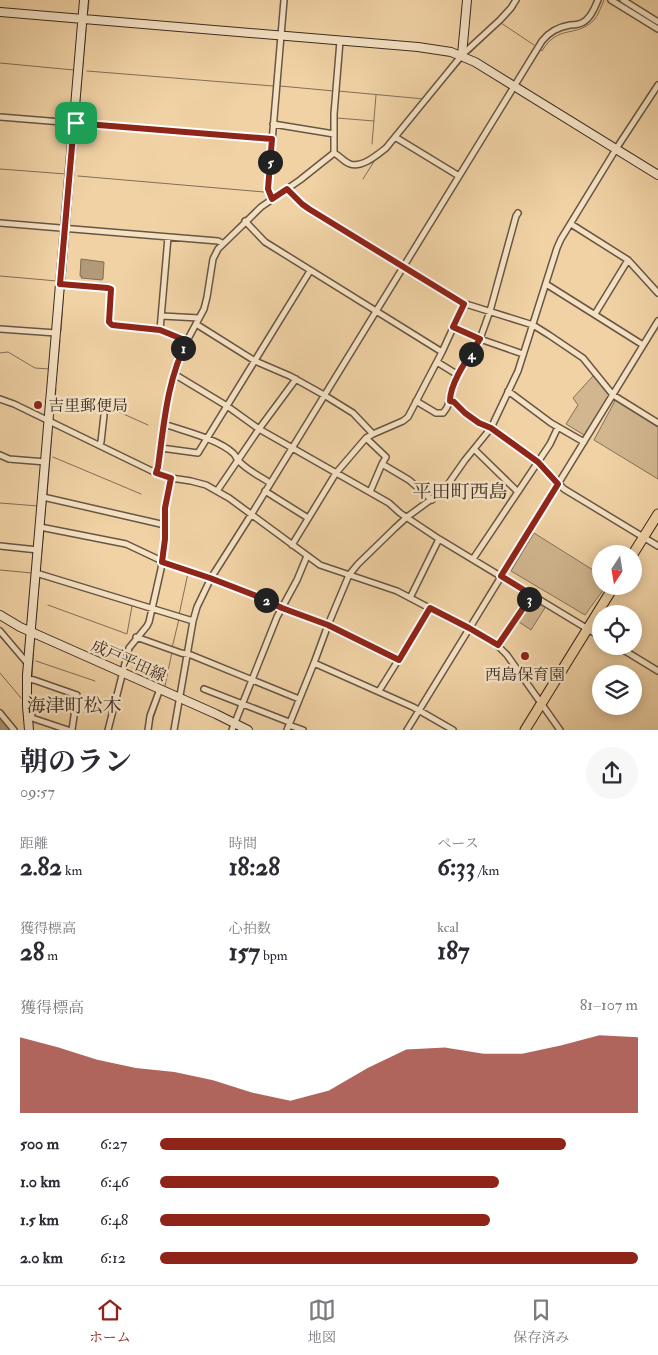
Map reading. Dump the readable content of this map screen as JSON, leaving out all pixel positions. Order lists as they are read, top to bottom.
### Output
{
  "streets": {
    "street": ["成戸平田線"]
  },
  "districts": ["平田町西島", "海津町松木"],
  "places": ["吉里郵便局", "西島保育園"],
  "north": "bottom",
  "page": {
    "pins": [
      "5",
      "1",
      "4",
      "3",
      "2"
    ],
    "heading": ["朝のラン", "09:57"],
    "stats": [
      ["距離", "2.82 km"],
      ["時間", "18:28"],
      ["ペース", "6:33 /km"],
      ["獲得標高", "28 m"],
      ["心拍数", "157 bpm"],
      ["kcal", "187"]
    ],
    "chart": ["獲得標高", "81–107 m"],
    "list": [
      {
        "name": "500 m",
        "note": "6:27"
      },
      {
        "name": "1.0 km",
        "note": "6:46"
      },
      {
        "name": "1.5 km",
        "note": "6:48"
      },
      {
        "name": "2.0 km",
        "note": "6:12"
      }
    ],
    "tabs": ["ホーム", "地図", "保存済み"]
  }
}
